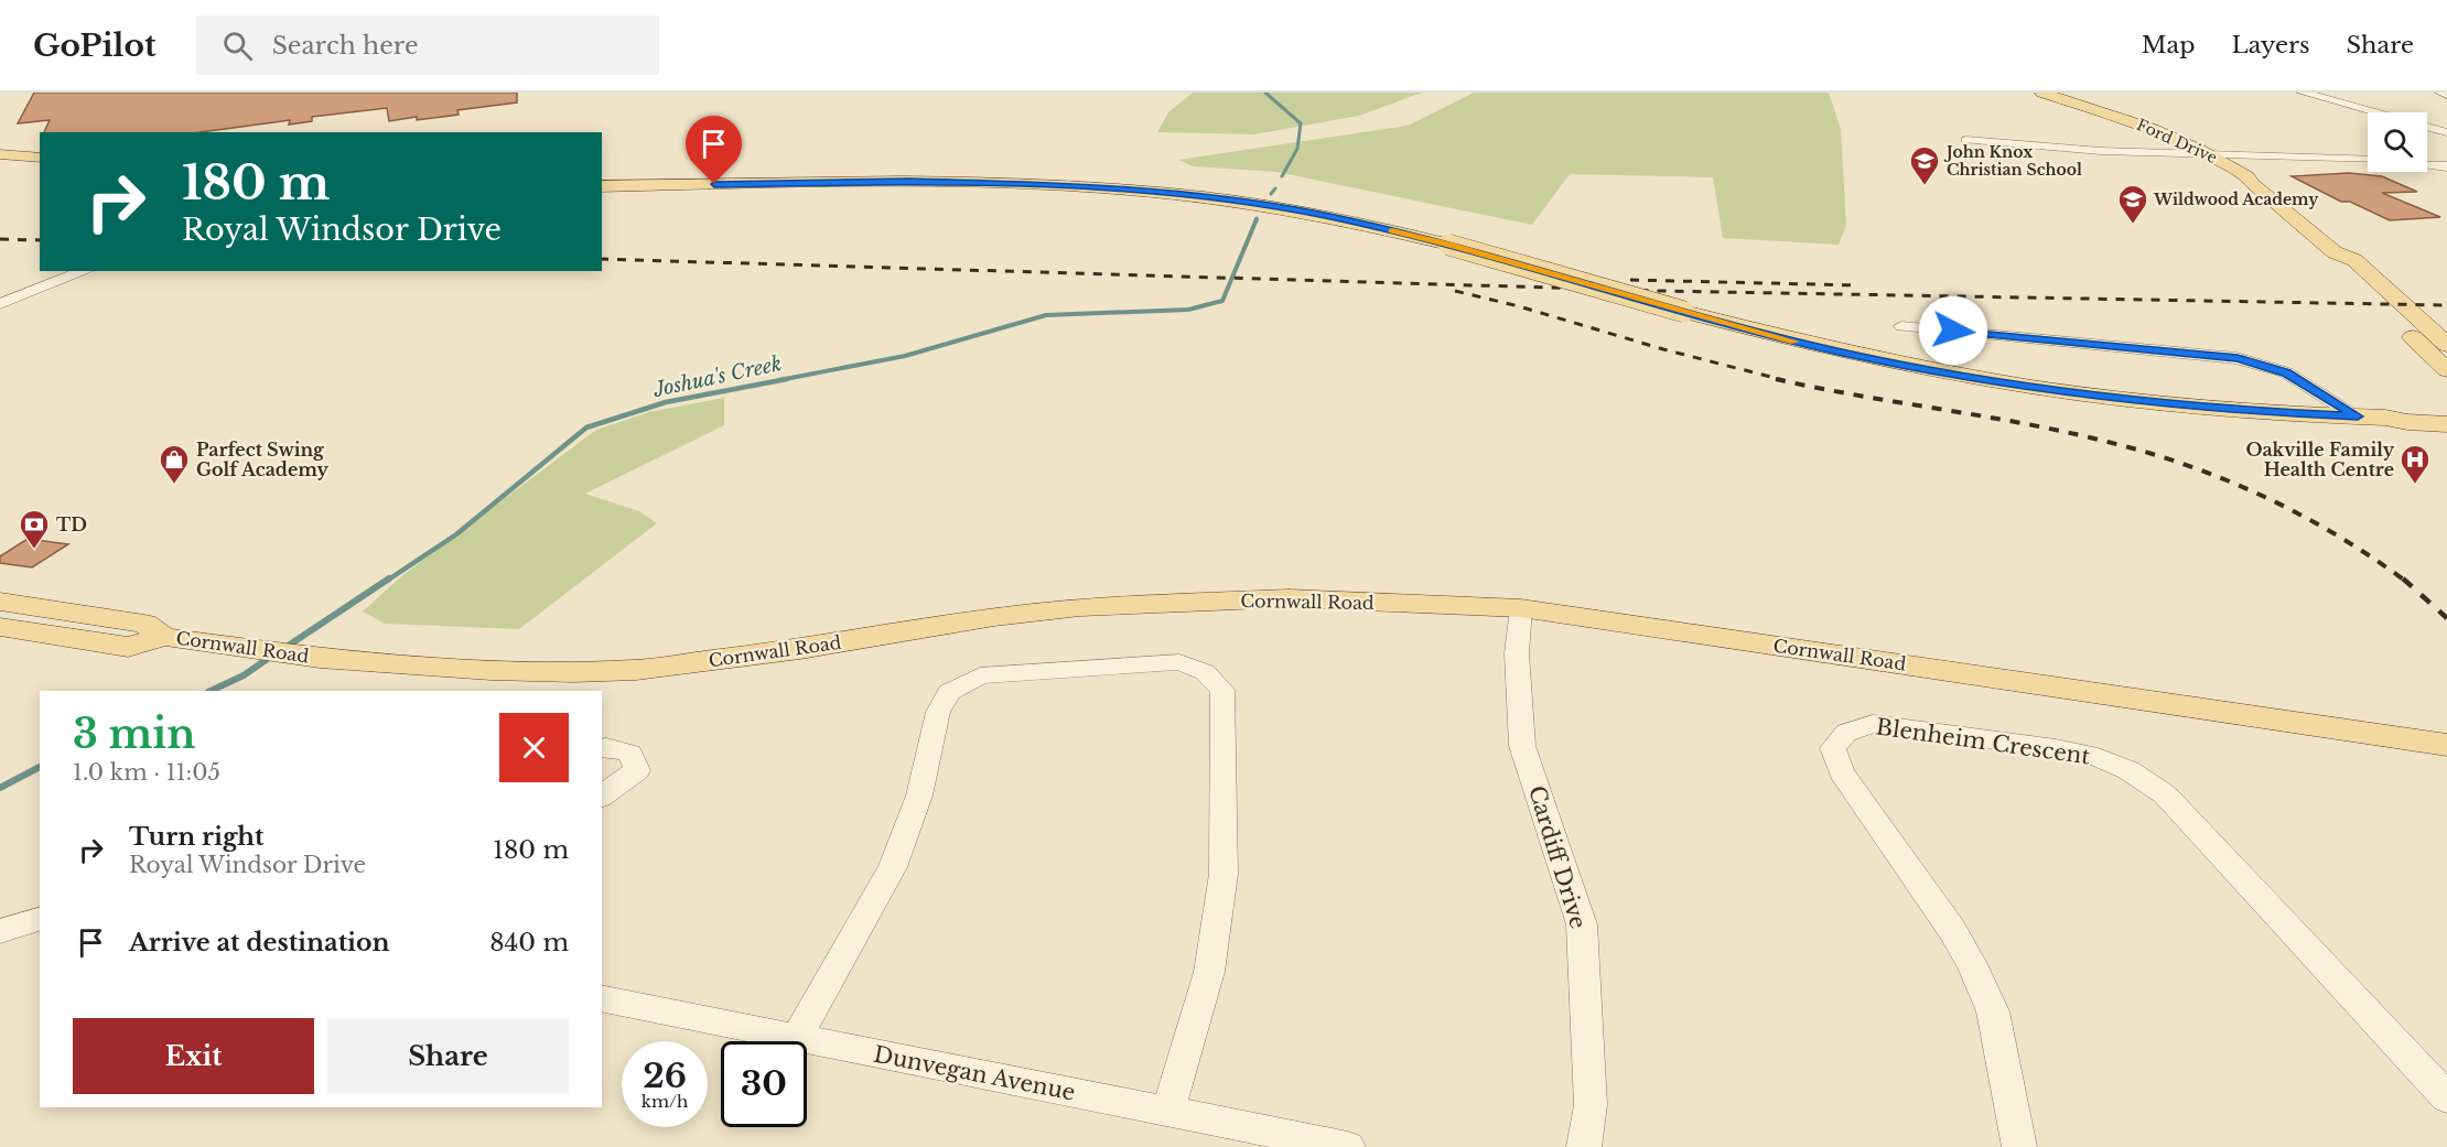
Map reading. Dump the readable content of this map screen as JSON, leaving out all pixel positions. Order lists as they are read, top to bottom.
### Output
{
  "streets": {
    "main road": ["Ford Drive", "Cornwall Road"],
    "street": ["Blenheim Crescent", "Cardiff Drive", "Dunvegan Avenue"]
  },
  "crossings": [
    ["Cornwall Road", "Cardiff Drive"]
  ],
  "water": ["Joshua's Creek"],
  "places": {
    "school or university": ["John Knox Christian School", "Wildwood Academy"],
    "shop": ["Parfect Swing Golf Academy"],
    "hospital": ["Oakville Family Health Centre"],
    "bank": ["TD"]
  },
  "page": {
    "header": "GoPilot",
    "search": "Search here",
    "nav": ["Map", "Layers", "Share"],
    "turn": ["180 m", "Royal Windsor Drive"],
    "heading": ["3 min", "1.0 km · 11:05"],
    "list": [
      {
        "name": "Turn right",
        "note": "Royal Windsor Drive",
        "value": "180 m"
      },
      {
        "name": "Arrive at destination",
        "value": "840 m"
      }
    ],
    "buttons": ["Exit", "Share"],
    "speed": "26 km/h",
    "limit": "30"
  }
}
